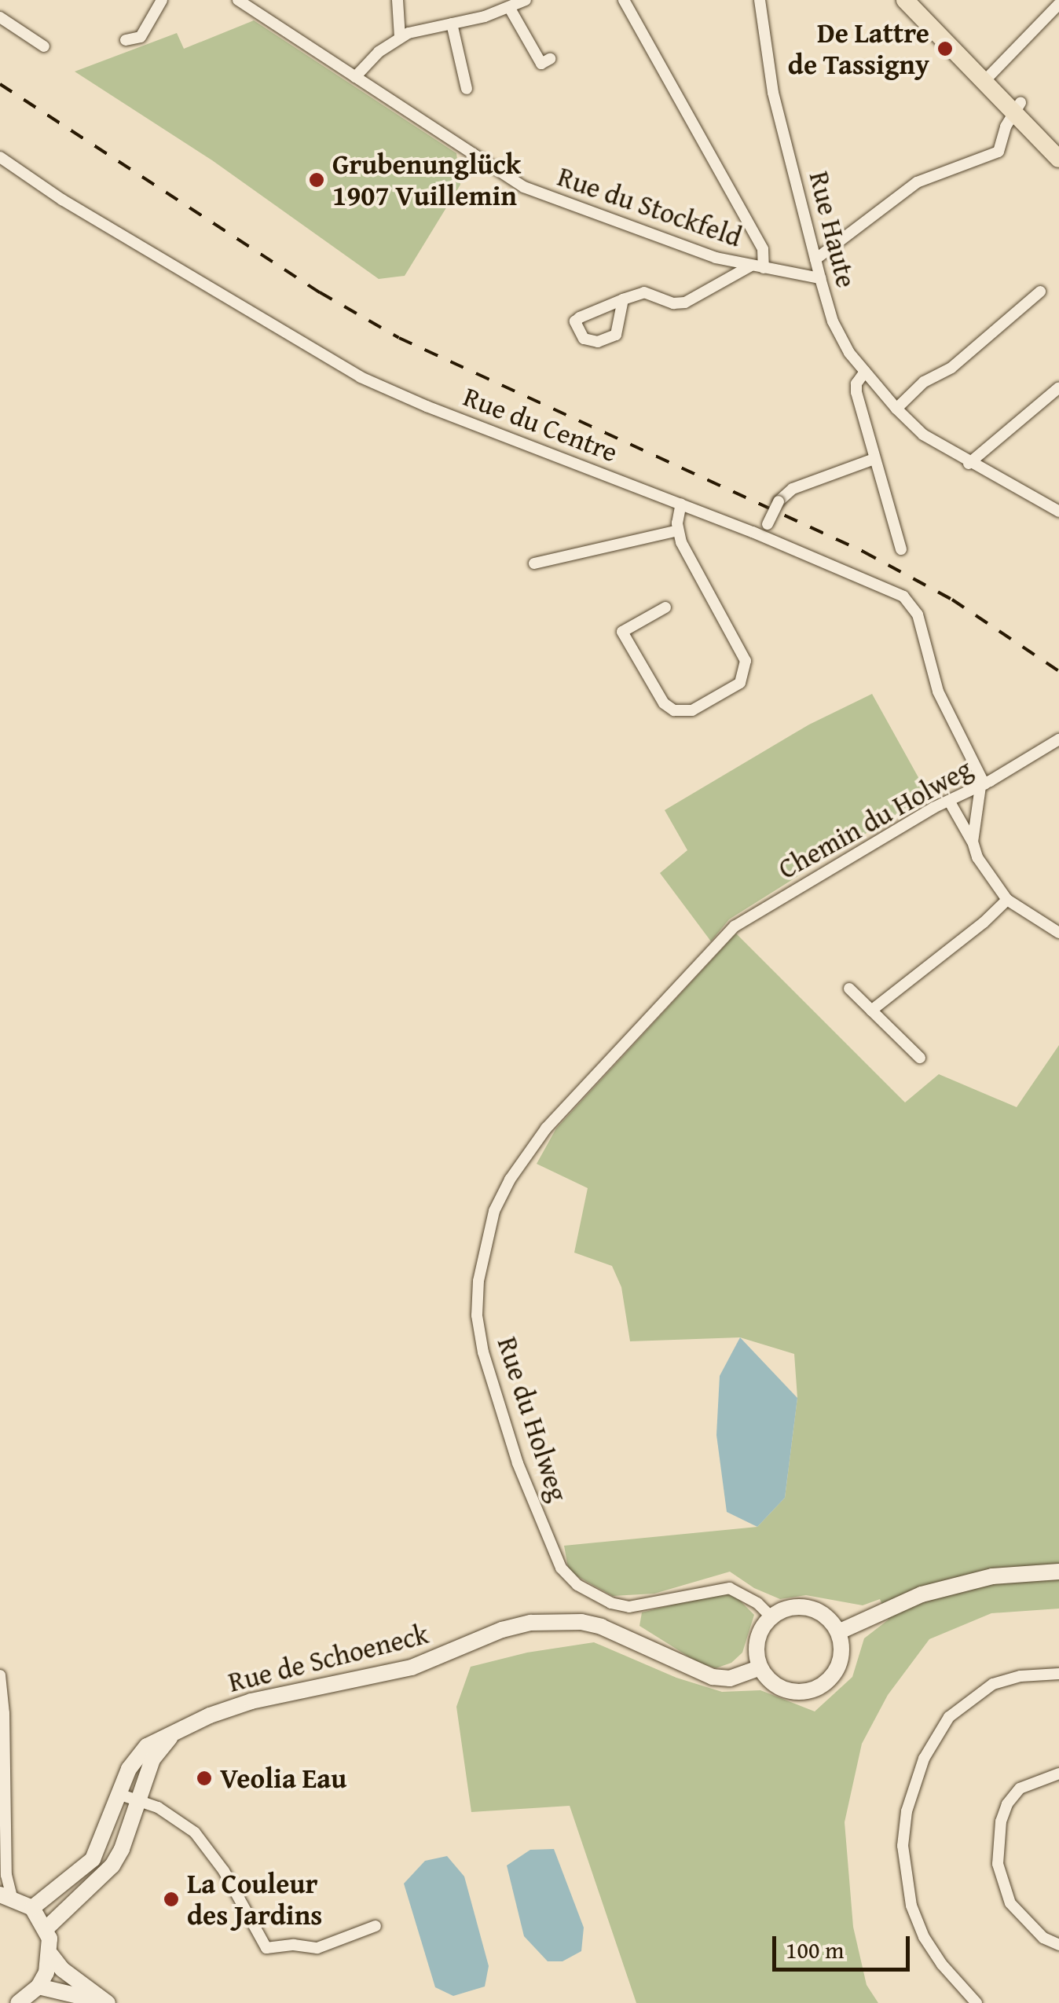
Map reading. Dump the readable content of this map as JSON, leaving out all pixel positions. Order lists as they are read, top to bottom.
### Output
{
  "streets": {
    "main road": ["Rue de Schoeneck"],
    "street": [
      "Rue du Stockfeld",
      "Rue Haute",
      "Rue du Centre",
      "Chemin du Holweg",
      "Rue du Holweg"
    ]
  },
  "crossings": [
    ["Rue du Stockfeld", "Rue Haute"],
    ["Rue du Centre", "Chemin du Holweg"],
    ["Chemin du Holweg", "Rue du Holweg"],
    ["Rue du Holweg", "Rue de Schoeneck"]
  ],
  "places": [
    "De Lattre de Tassigny",
    "Grubenunglück 1907 Vuillemin",
    "Veolia Eau",
    "La Couleur des Jardins"
  ],
  "scale_bar": "100 m"
}
